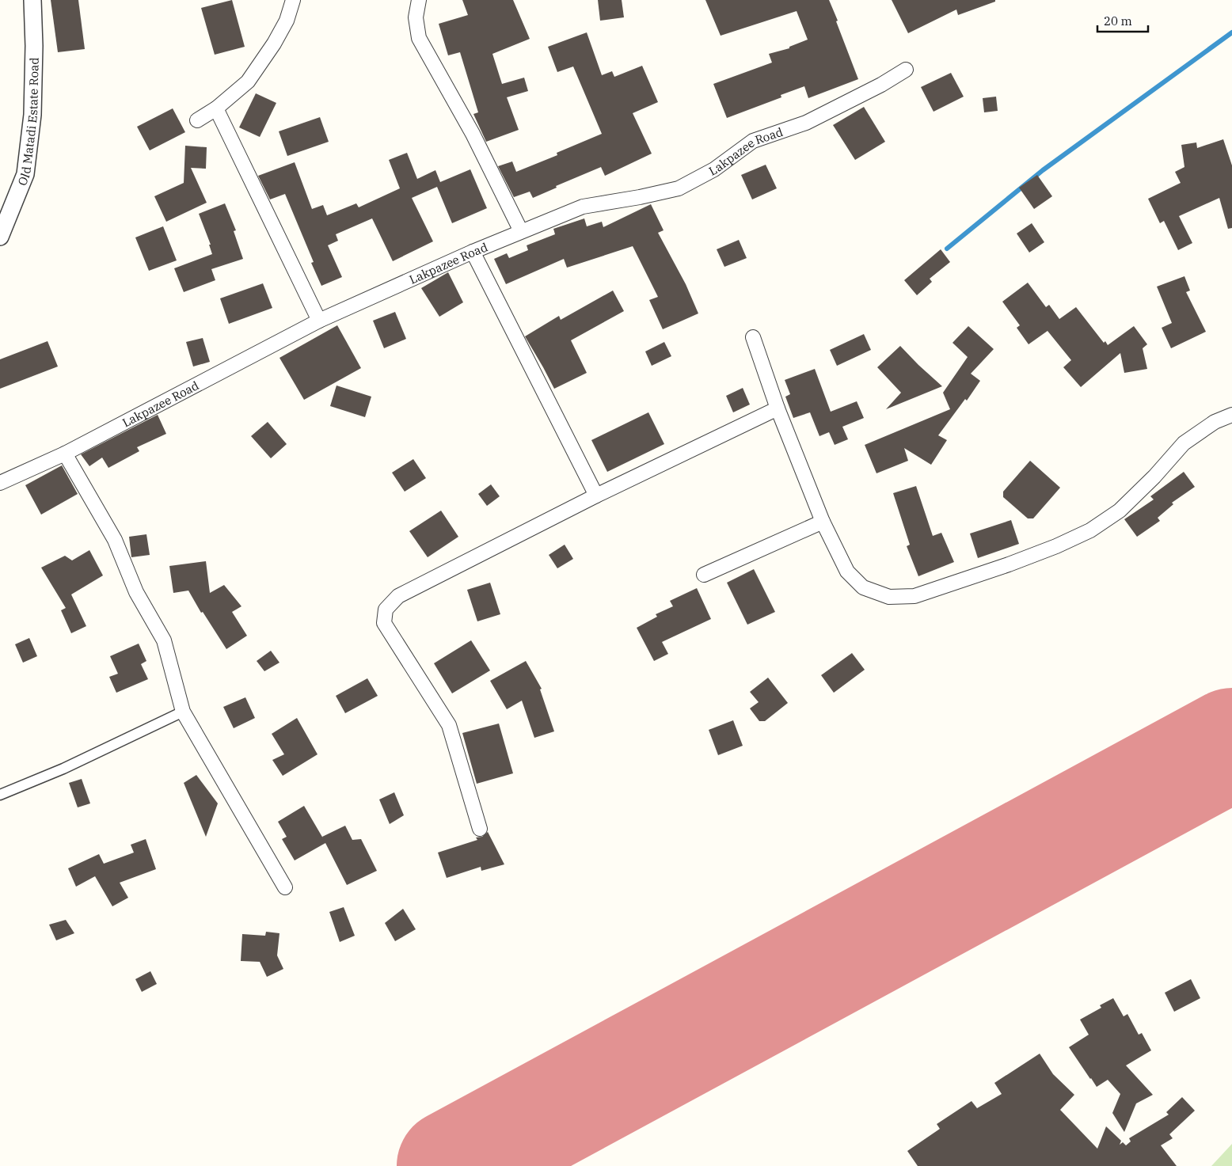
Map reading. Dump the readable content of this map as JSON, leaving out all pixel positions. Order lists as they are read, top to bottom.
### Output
{
  "streets": {
    "street": ["Old Matadi Estate Road", "Lakpazee Road"]
  },
  "scale_bar": "20 m"
}
